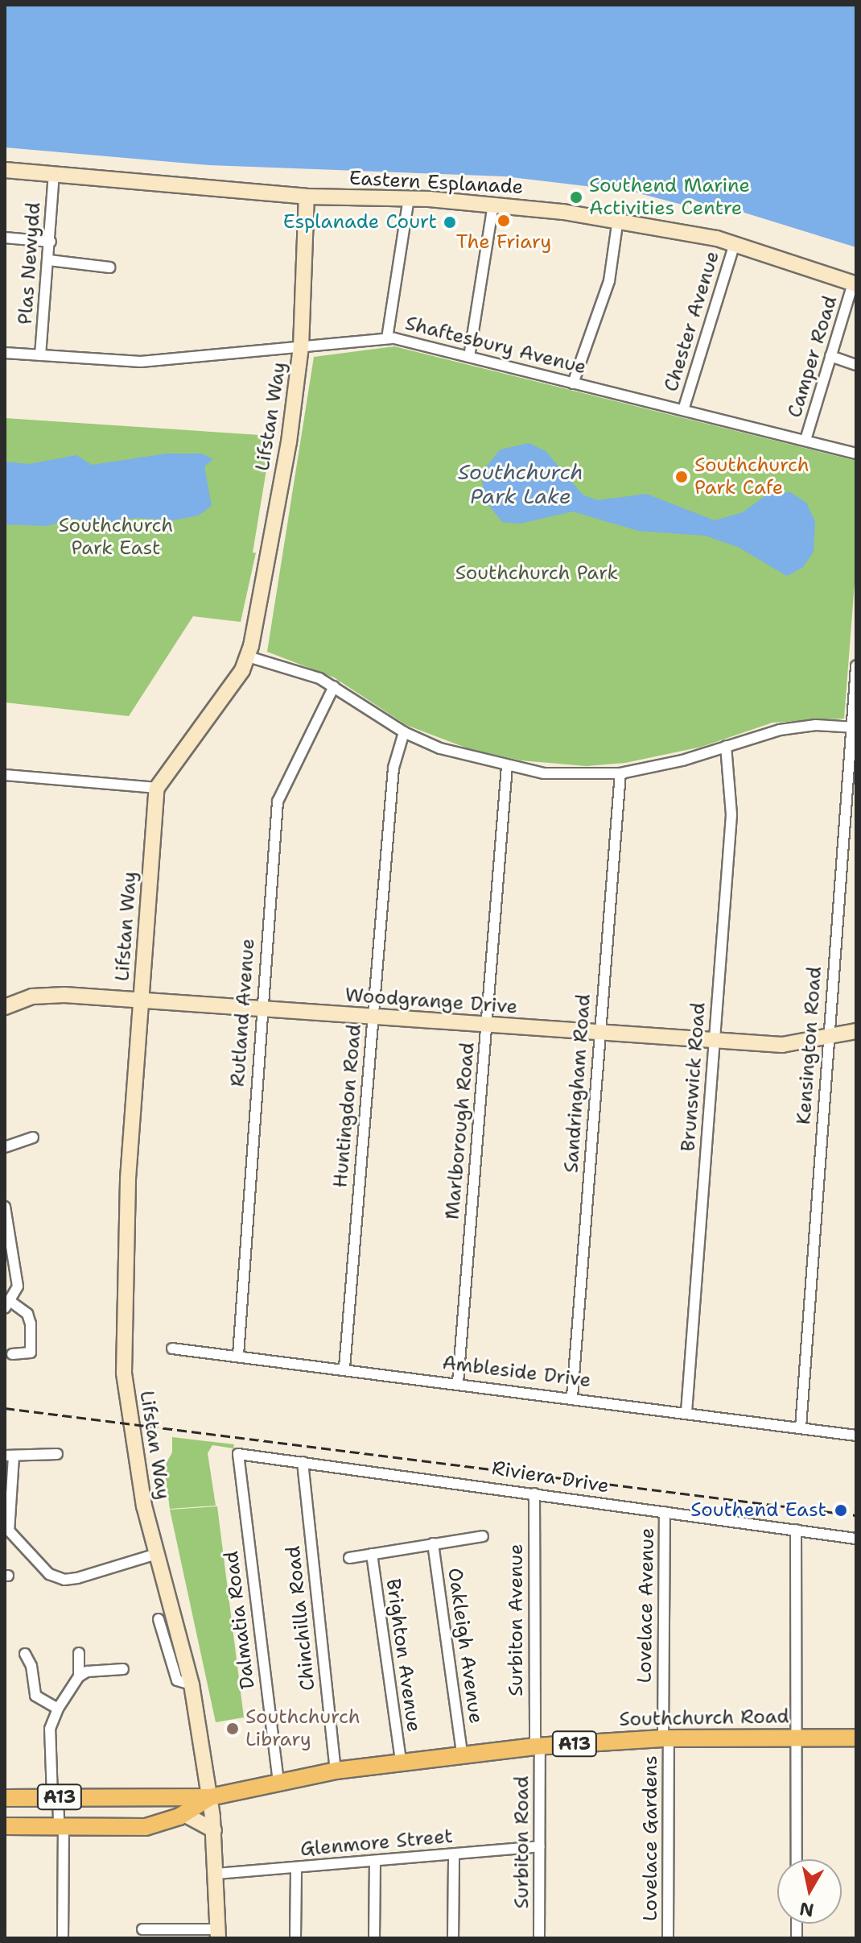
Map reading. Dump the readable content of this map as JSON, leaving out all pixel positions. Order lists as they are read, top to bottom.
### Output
{
  "streets": {
    "main road": ["Southchurch Road", "A13"],
    "street": [
      "Eastern Esplanade",
      "Plas Newydd",
      "Chester Avenue",
      "Shaftesbury Avenue",
      "Camper Road",
      "Lifstan Way",
      "Woodgrange Drive",
      "Rutland Avenue",
      "Kensington Road",
      "Brunswick Road",
      "Sandringham Road",
      "Huntingdon Road",
      "Marlborough Road",
      "Ambleside Drive",
      "Riviera Drive",
      "Lovelace Avenue",
      "Chinchilla Road",
      "Dalmatia Road",
      "Surbiton Avenue",
      "Oakleigh Avenue",
      "Brighton Avenue",
      "Lovelace Gardens",
      "Surbiton Road",
      "Glenmore Street"
    ]
  },
  "crossings": [
    ["Eastern Esplanade", "Plas Newydd"],
    ["Eastern Esplanade", "Chester Avenue"],
    ["Eastern Esplanade", "Camper Road"],
    ["Eastern Esplanade", "Lifstan Way"],
    ["Plas Newydd", "Shaftesbury Avenue"],
    ["Chester Avenue", "Shaftesbury Avenue"],
    ["Shaftesbury Avenue", "Camper Road"],
    ["Shaftesbury Avenue", "Lifstan Way"],
    ["Lifstan Way", "Woodgrange Drive"],
    ["Lifstan Way", "Southchurch Road"],
    ["Lifstan Way", "A13"],
    ["Lifstan Way", "Glenmore Street"],
    ["Woodgrange Drive", "Rutland Avenue"],
    ["Woodgrange Drive", "Kensington Road"],
    ["Woodgrange Drive", "Brunswick Road"],
    ["Woodgrange Drive", "Sandringham Road"],
    ["Woodgrange Drive", "Huntingdon Road"],
    ["Woodgrange Drive", "Marlborough Road"],
    ["Rutland Avenue", "Ambleside Drive"],
    ["Kensington Road", "Ambleside Drive"],
    ["Brunswick Road", "Ambleside Drive"],
    ["Sandringham Road", "Ambleside Drive"],
    ["Huntingdon Road", "Ambleside Drive"],
    ["Marlborough Road", "Ambleside Drive"],
    ["Riviera Drive", "Lovelace Avenue"],
    ["Riviera Drive", "Chinchilla Road"],
    ["Riviera Drive", "Dalmatia Road"],
    ["Riviera Drive", "Surbiton Avenue"],
    ["Lovelace Avenue", "Southchurch Road"],
    ["Lovelace Avenue", "Lovelace Gardens"],
    ["Chinchilla Road", "Southchurch Road"],
    ["Dalmatia Road", "Southchurch Road"],
    ["Surbiton Avenue", "Southchurch Road"],
    ["Surbiton Avenue", "Surbiton Road"],
    ["Oakleigh Avenue", "Southchurch Road"],
    ["Brighton Avenue", "Southchurch Road"],
    ["Southchurch Road", "A13"],
    ["Southchurch Road", "Lovelace Gardens"],
    ["Southchurch Road", "Surbiton Road"],
    ["Surbiton Road", "Glenmore Street"]
  ],
  "water": ["Southchurch Park Lake"],
  "parks": ["Southchurch Park East", "Southchurch Park"],
  "places": [
    "Southend Marine Activities Centre",
    "The Friary",
    "Esplanade Court",
    "Southchurch Park Cafe",
    "Southend East",
    "Southchurch Library"
  ],
  "north": "bottom"
}
